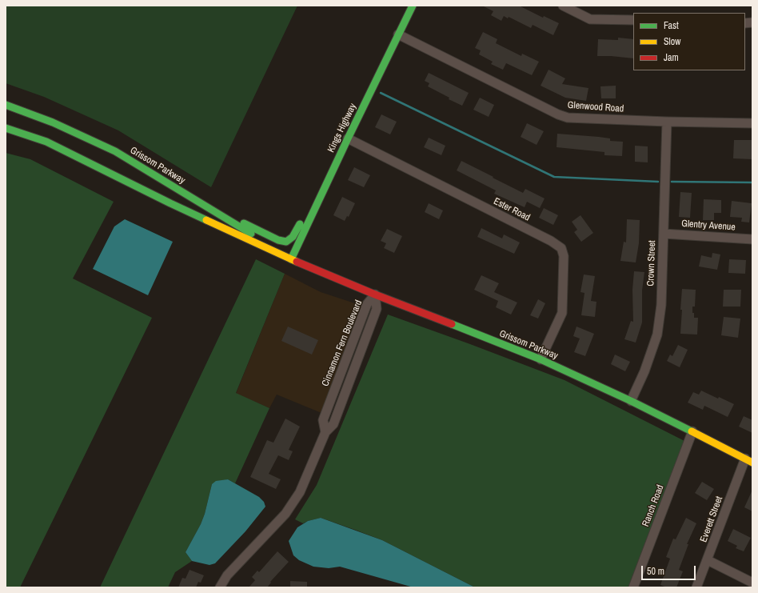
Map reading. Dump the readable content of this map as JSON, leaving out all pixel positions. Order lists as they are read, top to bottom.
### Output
{
  "streets": {
    "main road": ["Kings Highway", "Grissom Parkway"],
    "street": [
      "Glenwood Road",
      "Ester Road",
      "Glentry Avenue",
      "Crown Street",
      "Cinnamon Fern Boulevard",
      "Ranch Road",
      "Everett Street"
    ]
  },
  "crossings": [
    ["Glenwood Road", "Kings Highway"],
    ["Glenwood Road", "Crown Street"],
    ["Kings Highway", "Grissom Parkway"],
    ["Kings Highway", "Ester Road"],
    ["Grissom Parkway", "Ester Road"],
    ["Grissom Parkway", "Crown Street"],
    ["Grissom Parkway", "Cinnamon Fern Boulevard"],
    ["Grissom Parkway", "Ranch Road"],
    ["Grissom Parkway", "Everett Street"],
    ["Glentry Avenue", "Crown Street"]
  ],
  "legend": ["Fast", "Slow", "Jam"],
  "scale_bar": "50 m"
}
